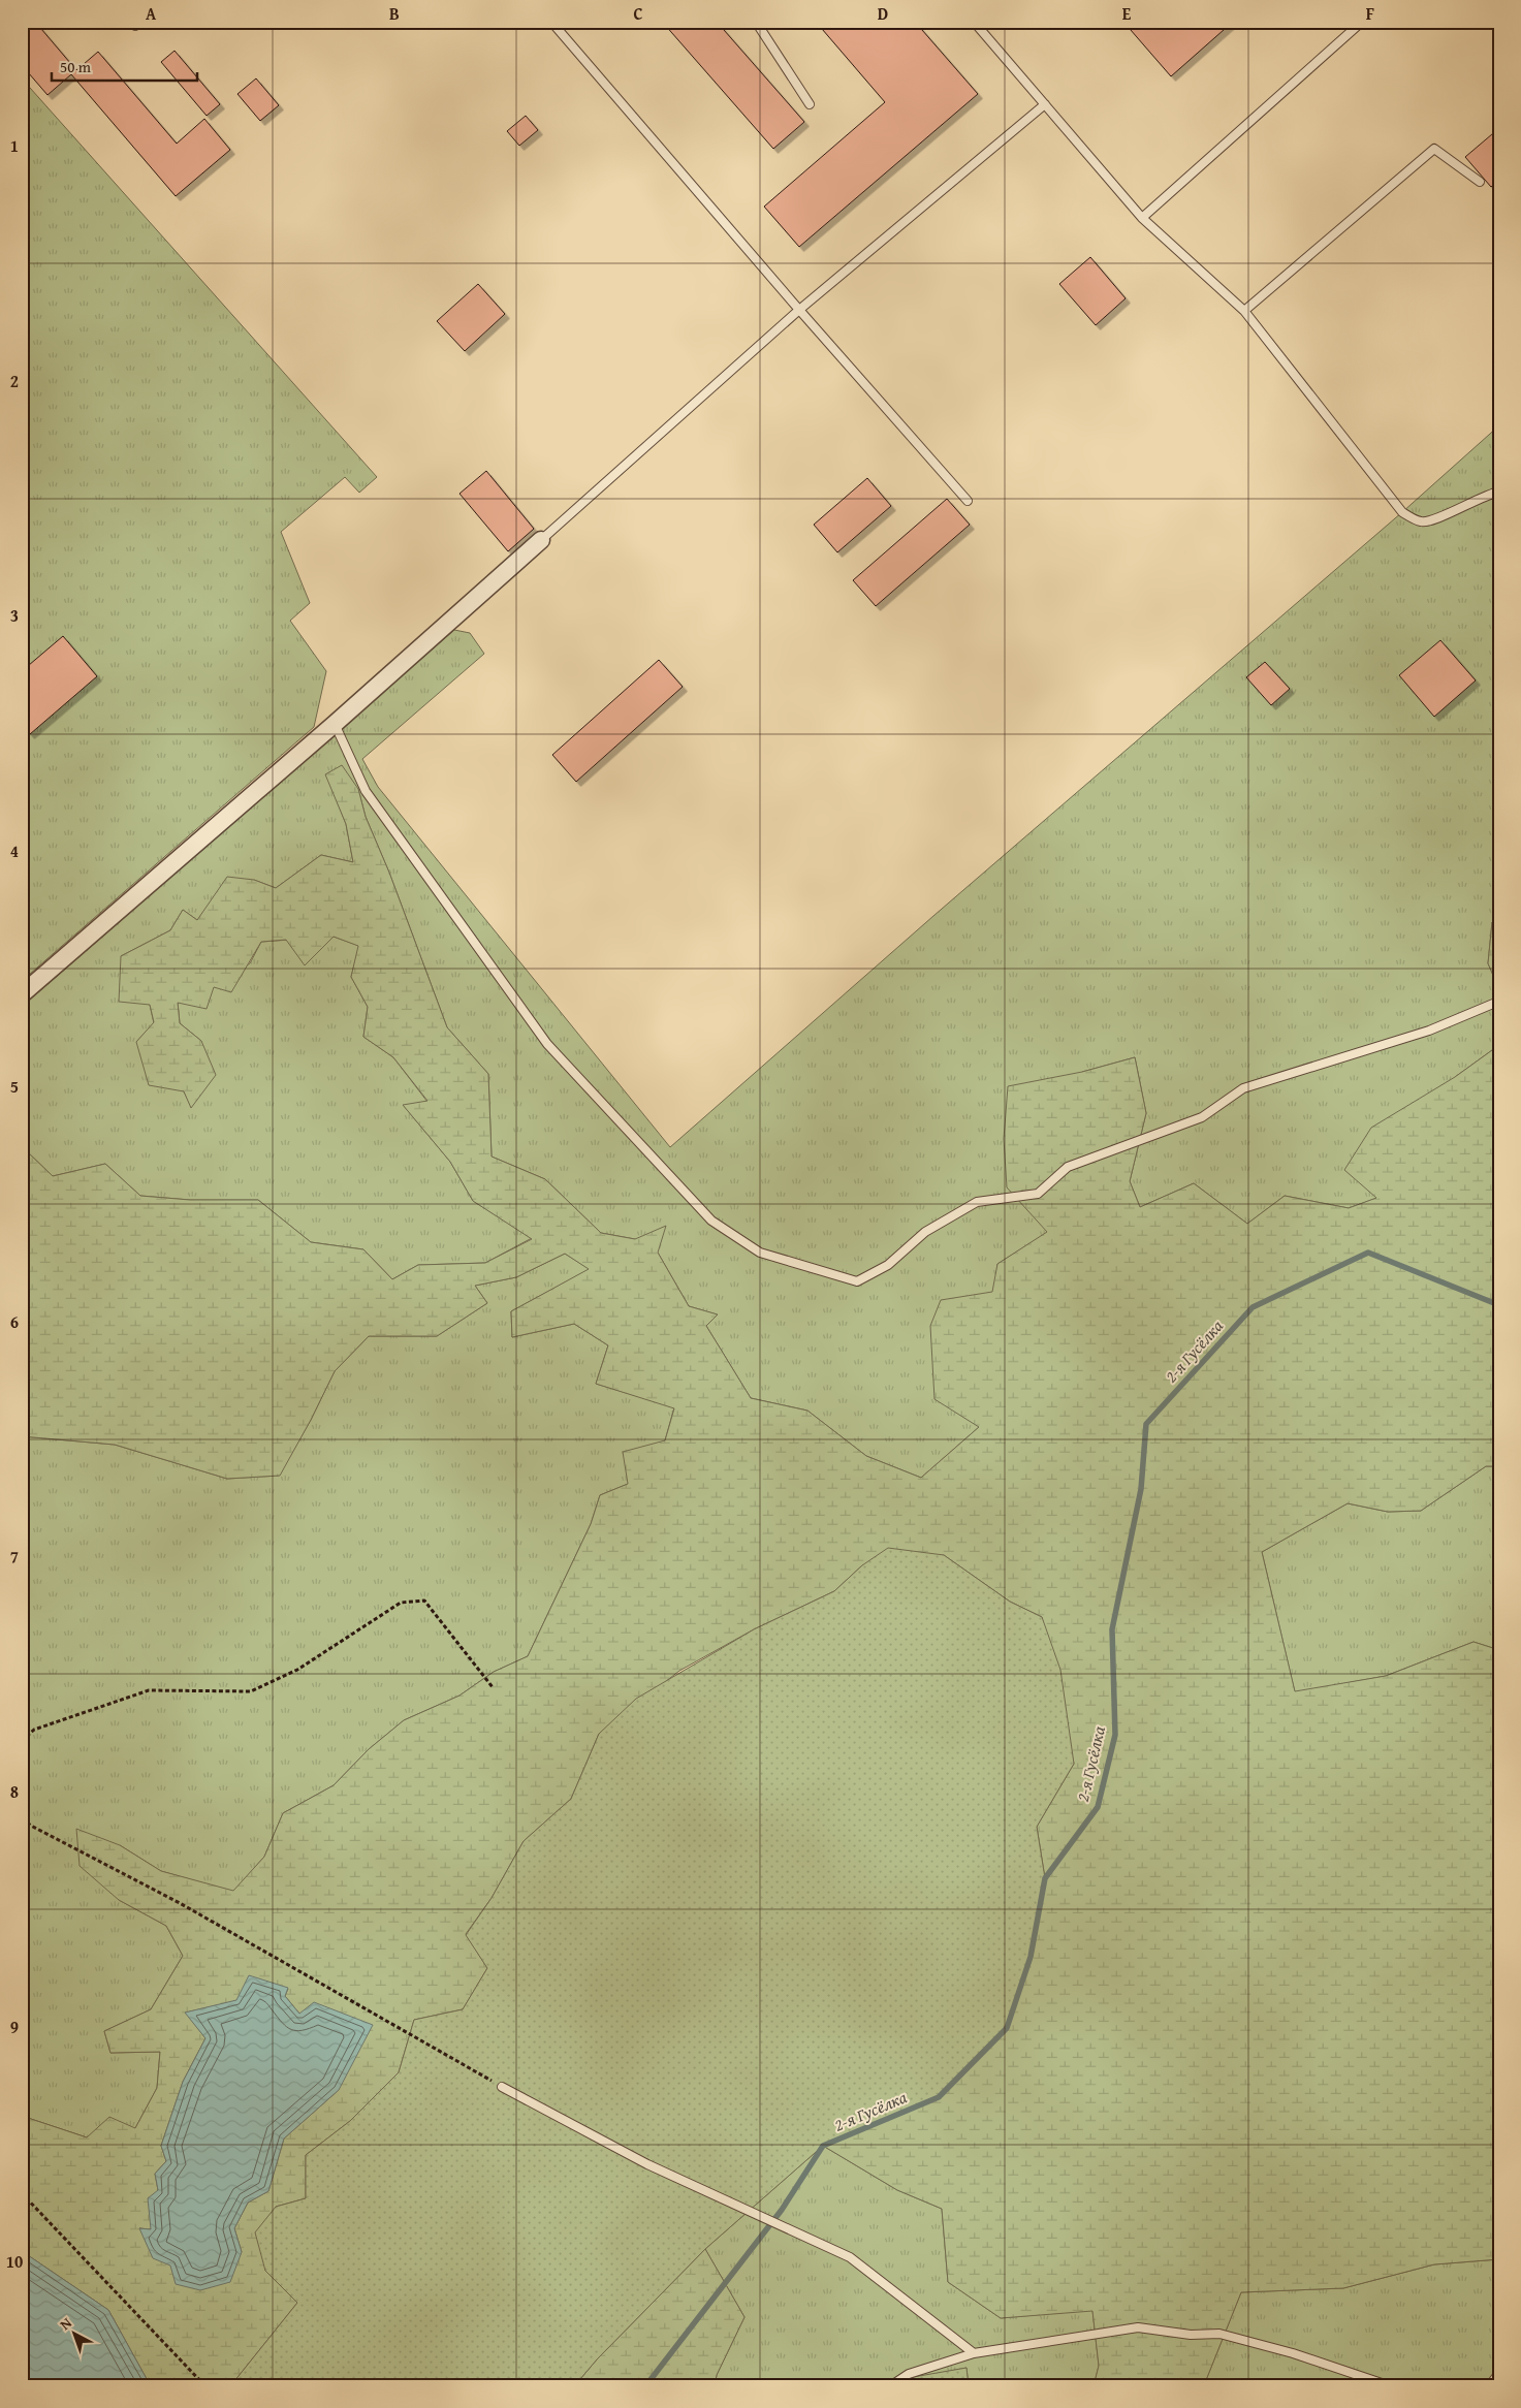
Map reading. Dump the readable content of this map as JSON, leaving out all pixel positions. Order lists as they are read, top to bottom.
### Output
{
  "water": ["2-я Гусёлка"],
  "scale_bar": "50 m",
  "north": "top left",
  "grid": {
    "columns": [
      "A",
      "B",
      "C",
      "D",
      "E",
      "F"
    ],
    "rows": [
      "1",
      "2",
      "3",
      "4",
      "5",
      "6",
      "7",
      "8",
      "9",
      "10"
    ]
  }
}
